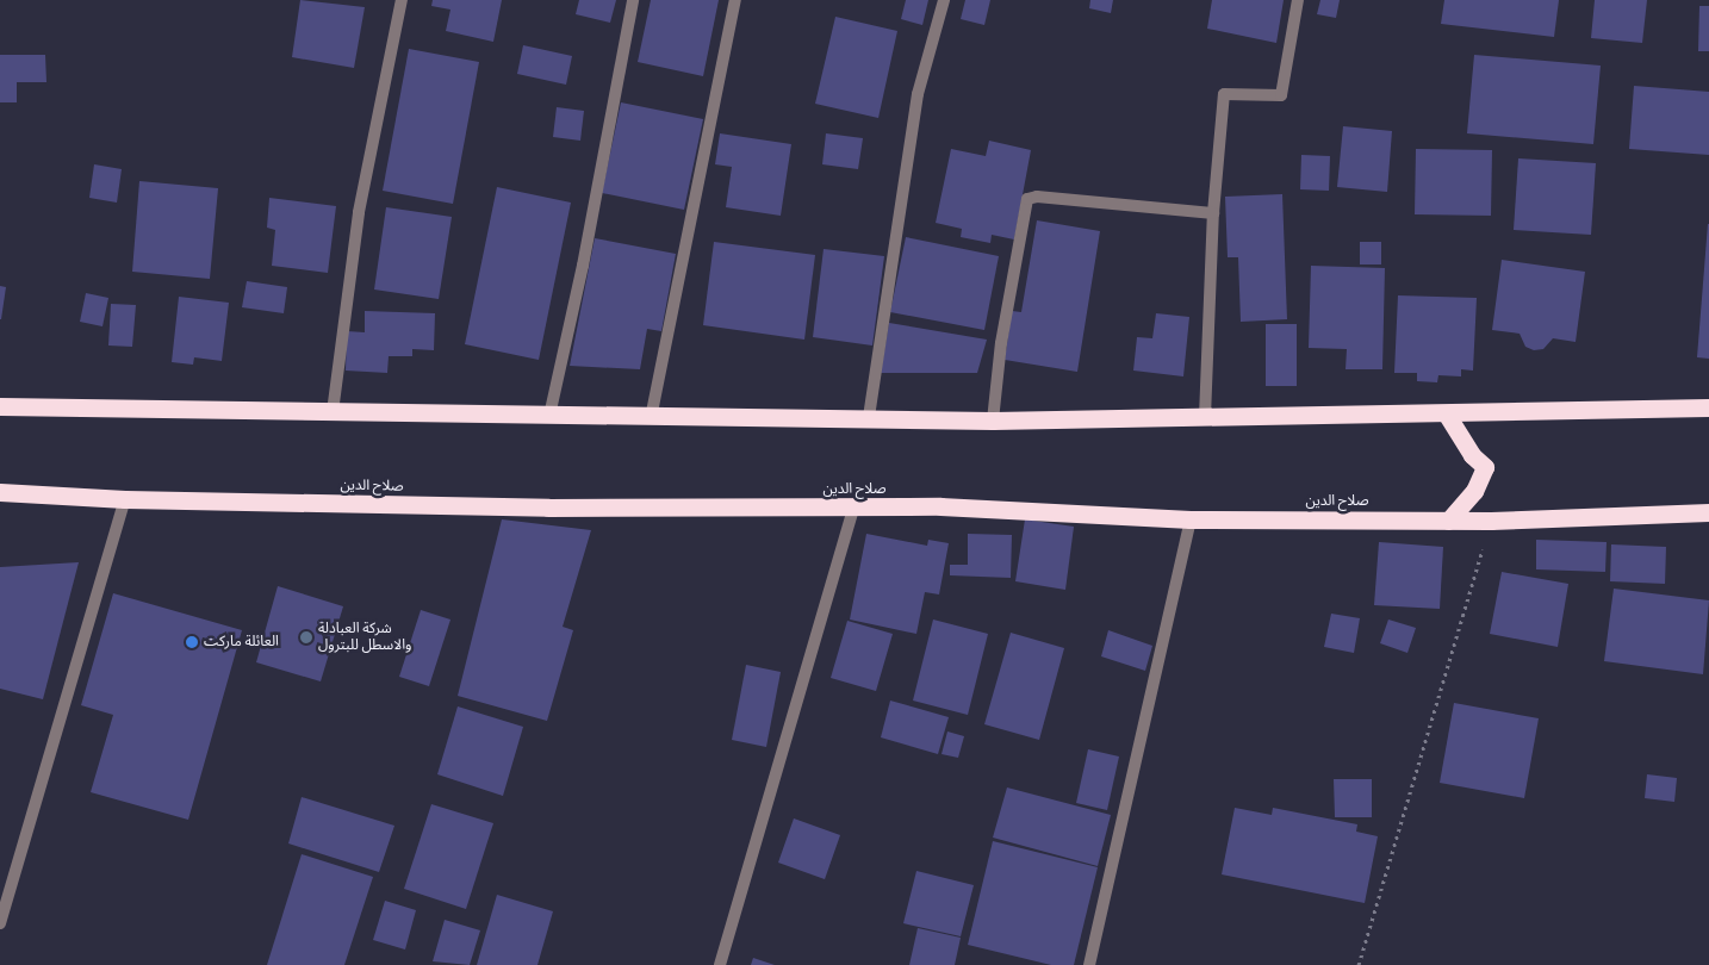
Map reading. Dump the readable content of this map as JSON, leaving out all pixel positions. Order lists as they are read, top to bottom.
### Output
{
  "streets": {
    "highway": ["صلاح الدين"]
  },
  "places": ["شركة العبادلة والاسطل للبترول", "العائلة ماركت"]
}
